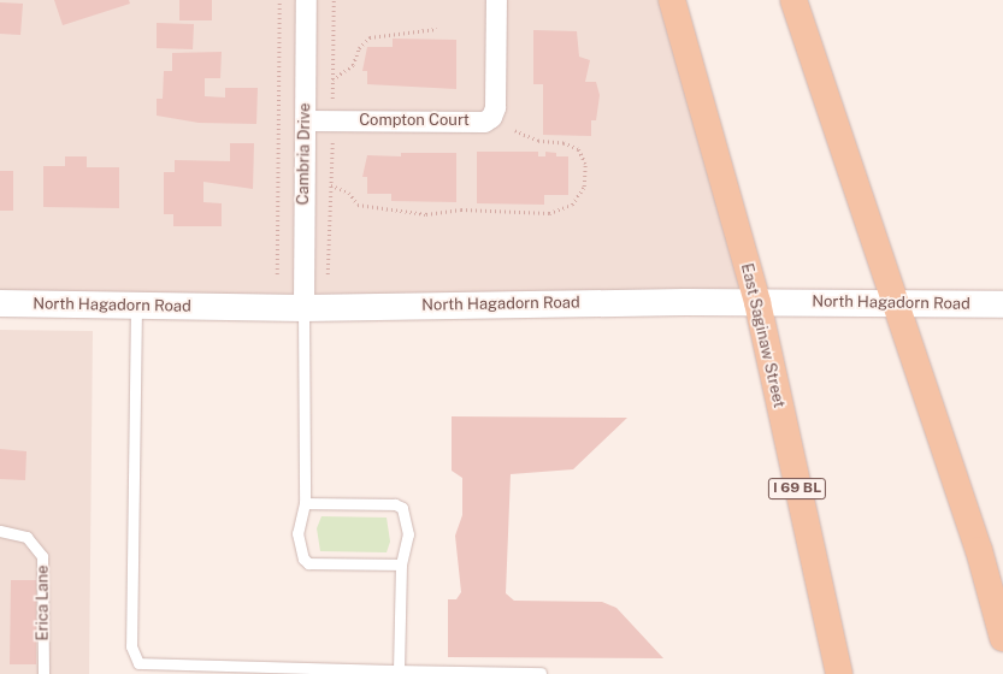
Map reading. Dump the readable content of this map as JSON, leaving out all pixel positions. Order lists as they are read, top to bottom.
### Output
{
  "streets": {
    "main road": ["East Saginaw Street", "I 69 BL"],
    "street": ["Compton Court", "Cambria Drive", "North Hagadorn Road"],
    "lane": ["Erica Lane"]
  },
  "crossings": [
    ["Compton Court", "Cambria Drive"],
    ["Cambria Drive", "North Hagadorn Road"],
    ["North Hagadorn Road", "East Saginaw Street"]
  ]
}
